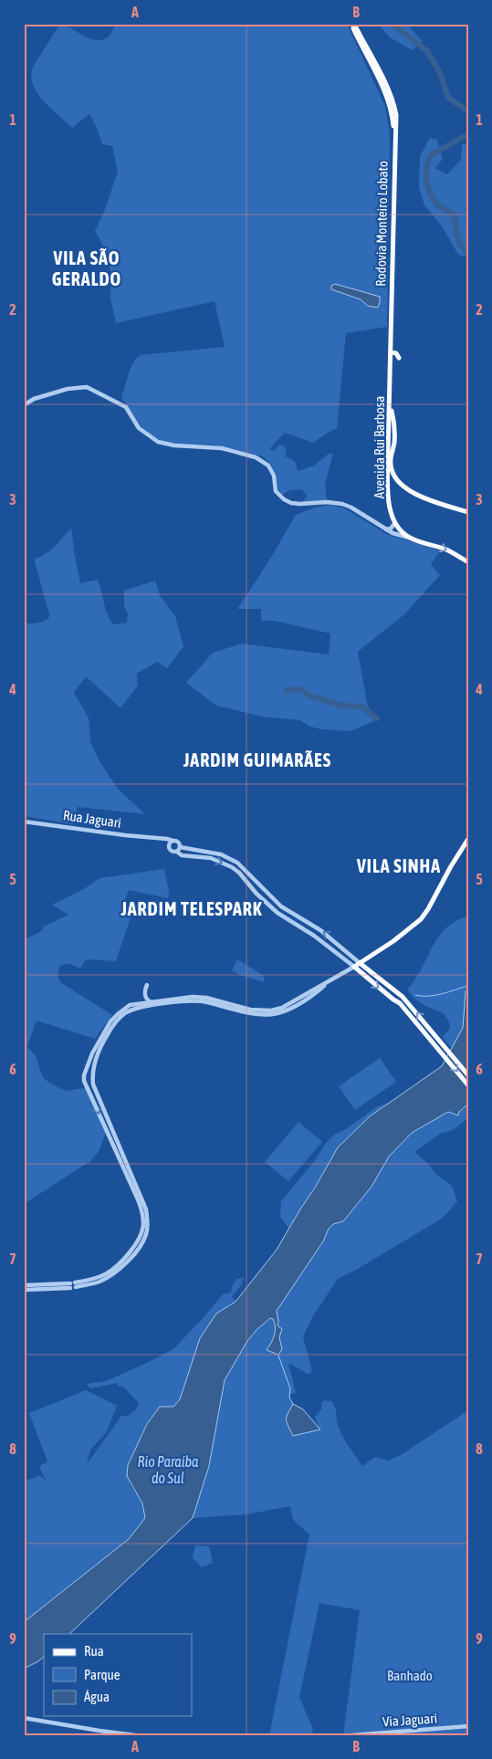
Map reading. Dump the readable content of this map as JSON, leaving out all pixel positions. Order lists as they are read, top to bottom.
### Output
{
  "streets": {
    "main road": ["Rodovia Monteiro Lobato", "Avenida Rui Barbosa"],
    "street": ["Rua Jaguari", "Via Jaguari"]
  },
  "crossings": [
    ["Rodovia Monteiro Lobato", "Avenida Rui Barbosa"]
  ],
  "districts": [
    "VILA SÃO GERALDO",
    "JARDIM GUIMARÃES",
    "VILA SINHA",
    "JARDIM TELESPARK"
  ],
  "water": ["Rio Paraíba do Sul"],
  "parks": ["Banhado"],
  "legend": ["Rua", "Parque", "Água"],
  "grid": {
    "columns": ["A", "B"],
    "rows": [
      "1",
      "2",
      "3",
      "4",
      "5",
      "6",
      "7",
      "8",
      "9"
    ]
  }
}
